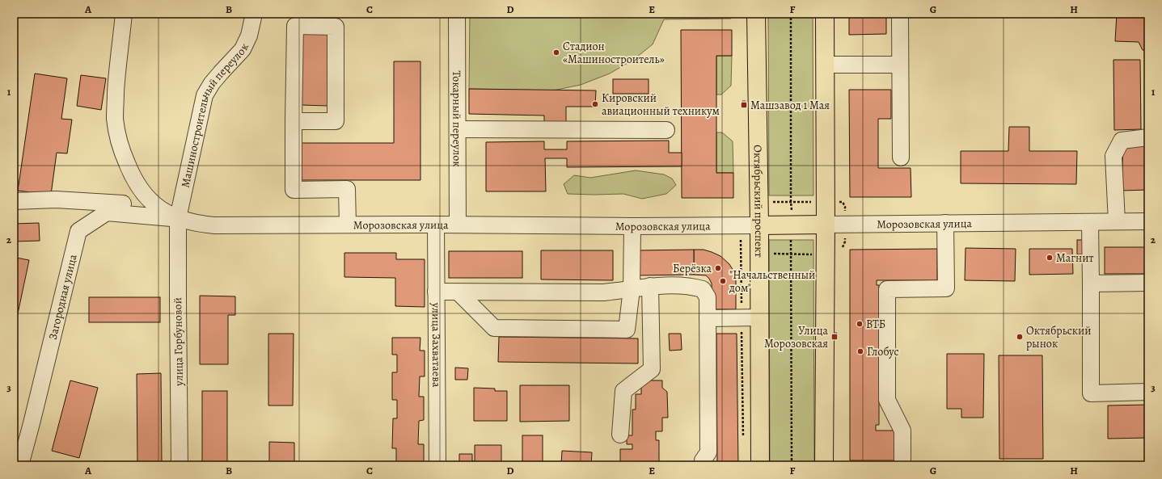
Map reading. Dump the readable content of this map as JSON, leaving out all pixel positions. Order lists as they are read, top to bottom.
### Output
{
  "streets": {
    "main road": ["Октябрьский проспект", "Морозовская улица"],
    "street": [
      "Машиностроительный переулок",
      "Токарный переулок",
      "Загородная улица",
      "улица Горбуновой",
      "улица Захватаева"
    ]
  },
  "crossings": [
    ["Машиностроительный переулок", "Морозовская улица"],
    ["Машиностроительный переулок", "Загородная улица"],
    ["Машиностроительный переулок", "улица Горбуновой"],
    ["Токарный переулок", "Морозовская улица"],
    ["Октябрьский проспект", "Морозовская улица"],
    ["Морозовская улица", "Загородная улица"],
    ["Морозовская улица", "улица Горбуновой"],
    ["Морозовская улица", "улица Захватаева"],
    ["Загородная улица", "улица Горбуновой"]
  ],
  "places": {
    "other": [
      "Стадион «Машиностроитель»",
      "Кировский авиационный техникум",
      "Магнит",
      "Берёзка",
      "\"Начальственный дом\"",
      "ВТБ",
      "Октябрьский рынок",
      "Глобус"
    ],
    "transit": ["Машзавод 1 Мая", "Улица Морозовская"]
  },
  "grid": {
    "columns": [
      "A",
      "B",
      "C",
      "D",
      "E",
      "F",
      "G",
      "H"
    ],
    "rows": ["1", "2", "3"]
  }
}
